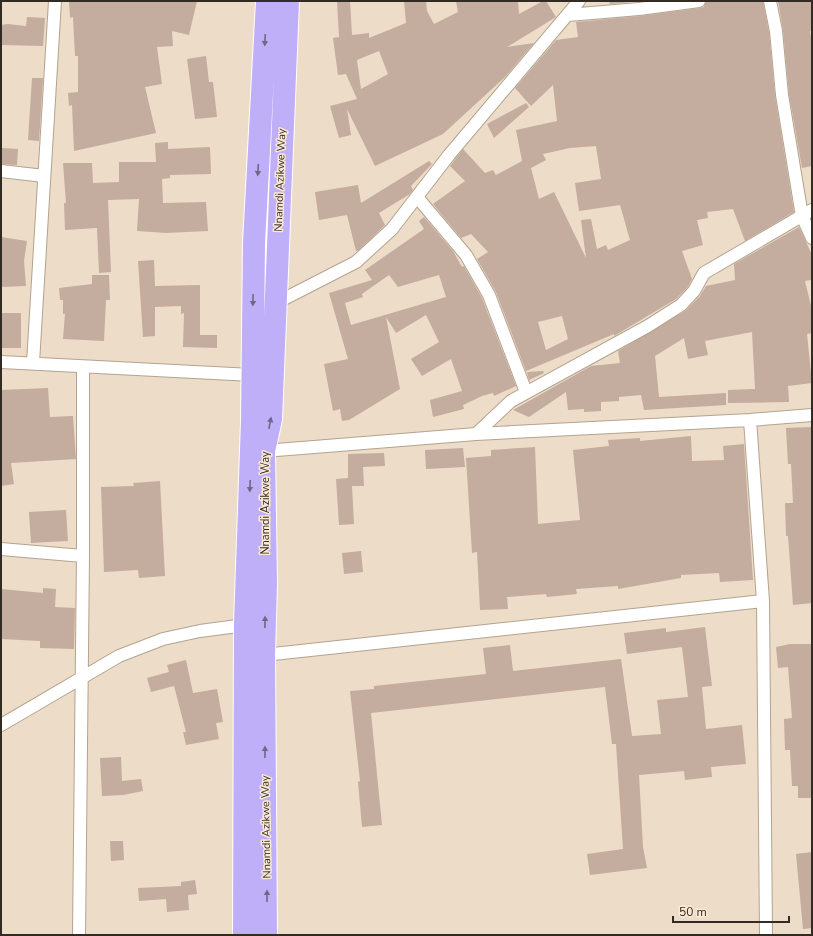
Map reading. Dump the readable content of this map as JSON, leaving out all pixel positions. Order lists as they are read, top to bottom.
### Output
{
  "streets": {
    "highway": ["Nnamdi Azikwe Way"]
  },
  "scale_bar": "50 m"
}
